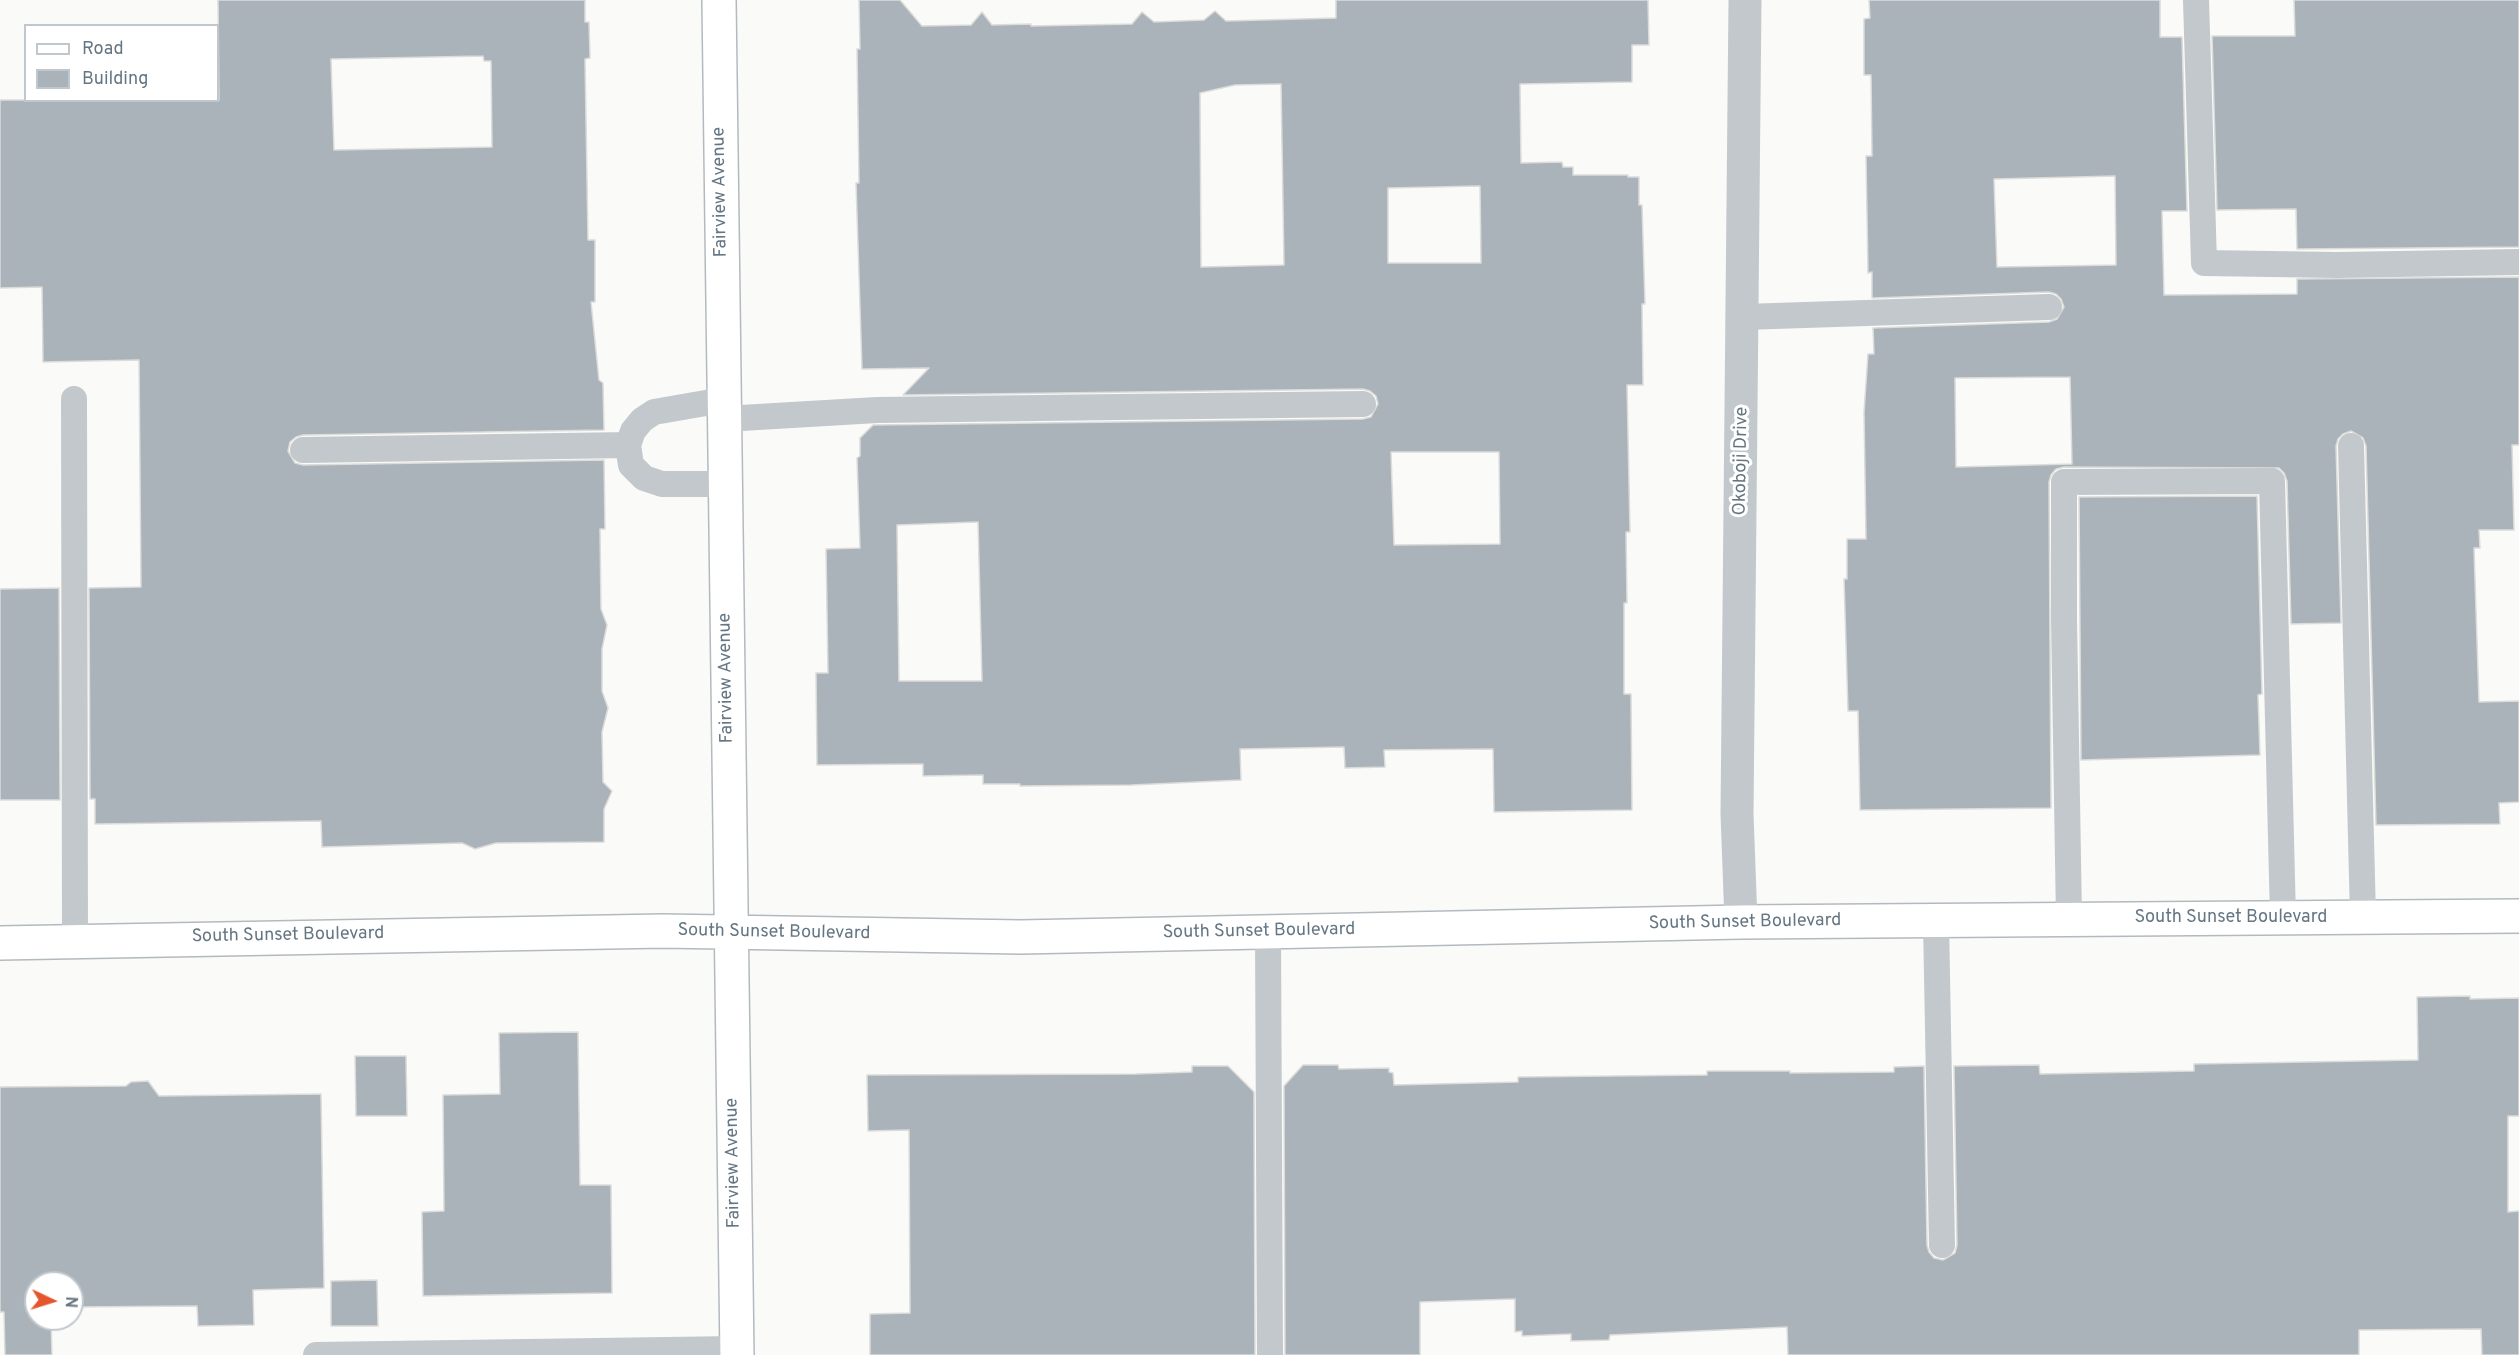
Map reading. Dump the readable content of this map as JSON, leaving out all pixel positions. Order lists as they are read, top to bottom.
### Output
{
  "streets": {
    "main road": ["Fairview Avenue", "South Sunset Boulevard"],
    "street": ["Okoboji Drive"]
  },
  "crossings": [
    ["Fairview Avenue", "South Sunset Boulevard"],
    ["Okoboji Drive", "South Sunset Boulevard"]
  ],
  "legend": ["Road", "Building"],
  "north": "right"
}
